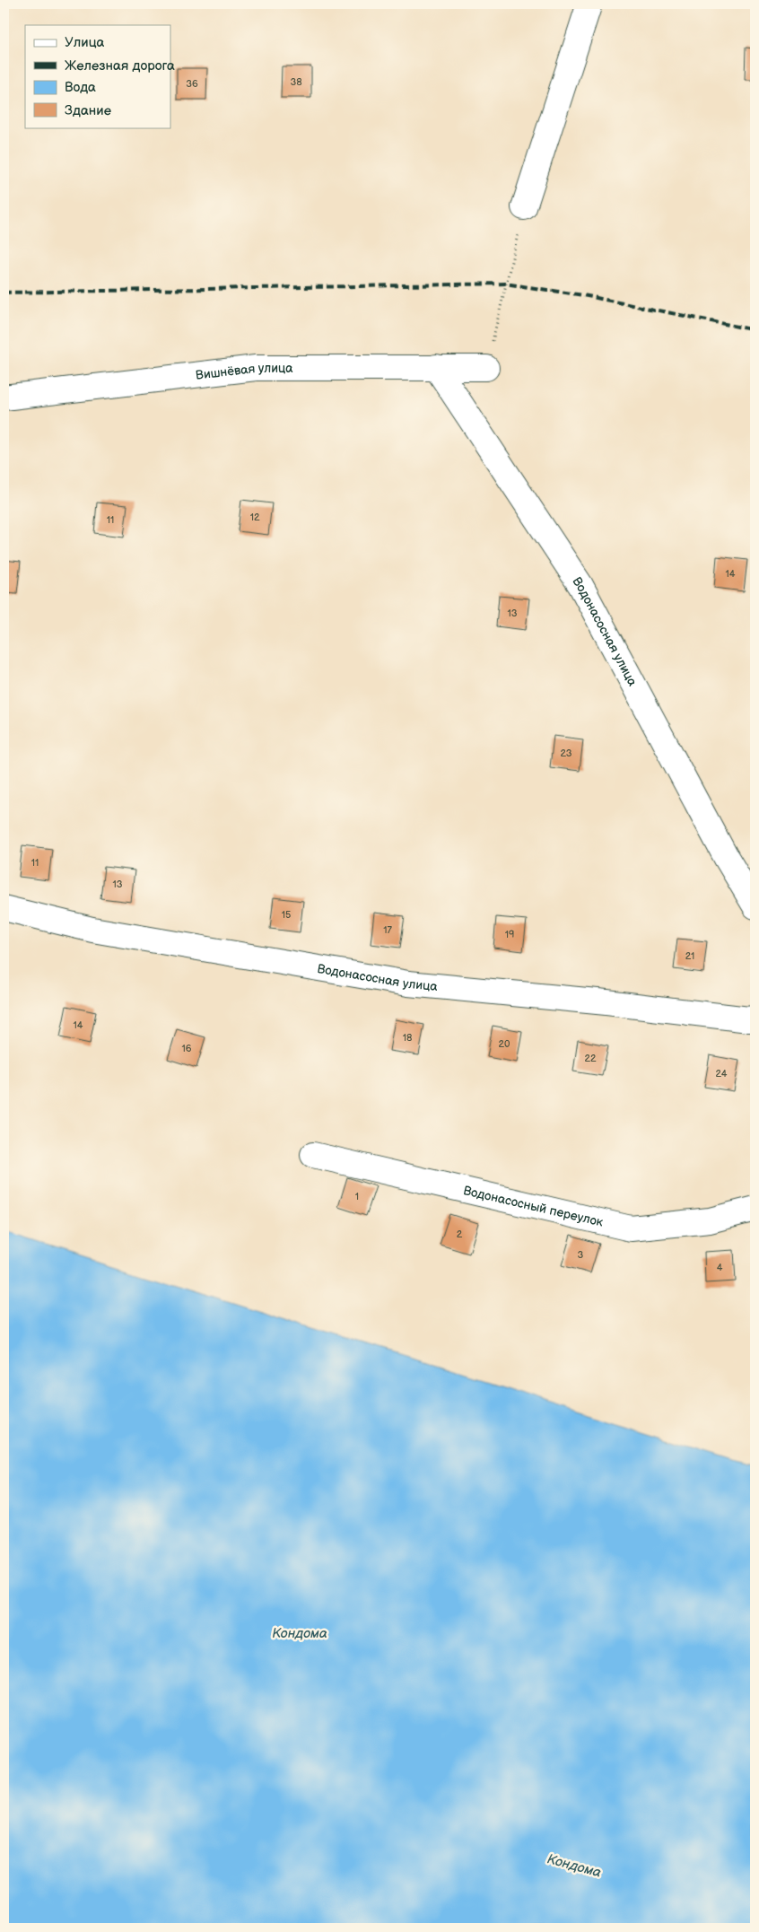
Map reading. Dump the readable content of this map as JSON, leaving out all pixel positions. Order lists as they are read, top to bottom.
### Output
{
  "streets": {
    "street": ["Вишнёвая улица", "Водонасосная улица", "Водонасосный переулок"]
  },
  "crossings": [
    ["Вишнёвая улица", "Водонасосная улица"]
  ],
  "water": ["Кондома"],
  "house_numbers": [
    "38",
    "36",
    "12",
    "11",
    "14",
    "13",
    "23",
    "11",
    "13",
    "15",
    "17",
    "19",
    "21",
    "14",
    "18",
    "20",
    "16",
    "22",
    "24",
    "1",
    "2",
    "3",
    "4"
  ],
  "legend": [
    "Улица",
    "Железная дорога",
    "Вода",
    "Здание"
  ]
}
